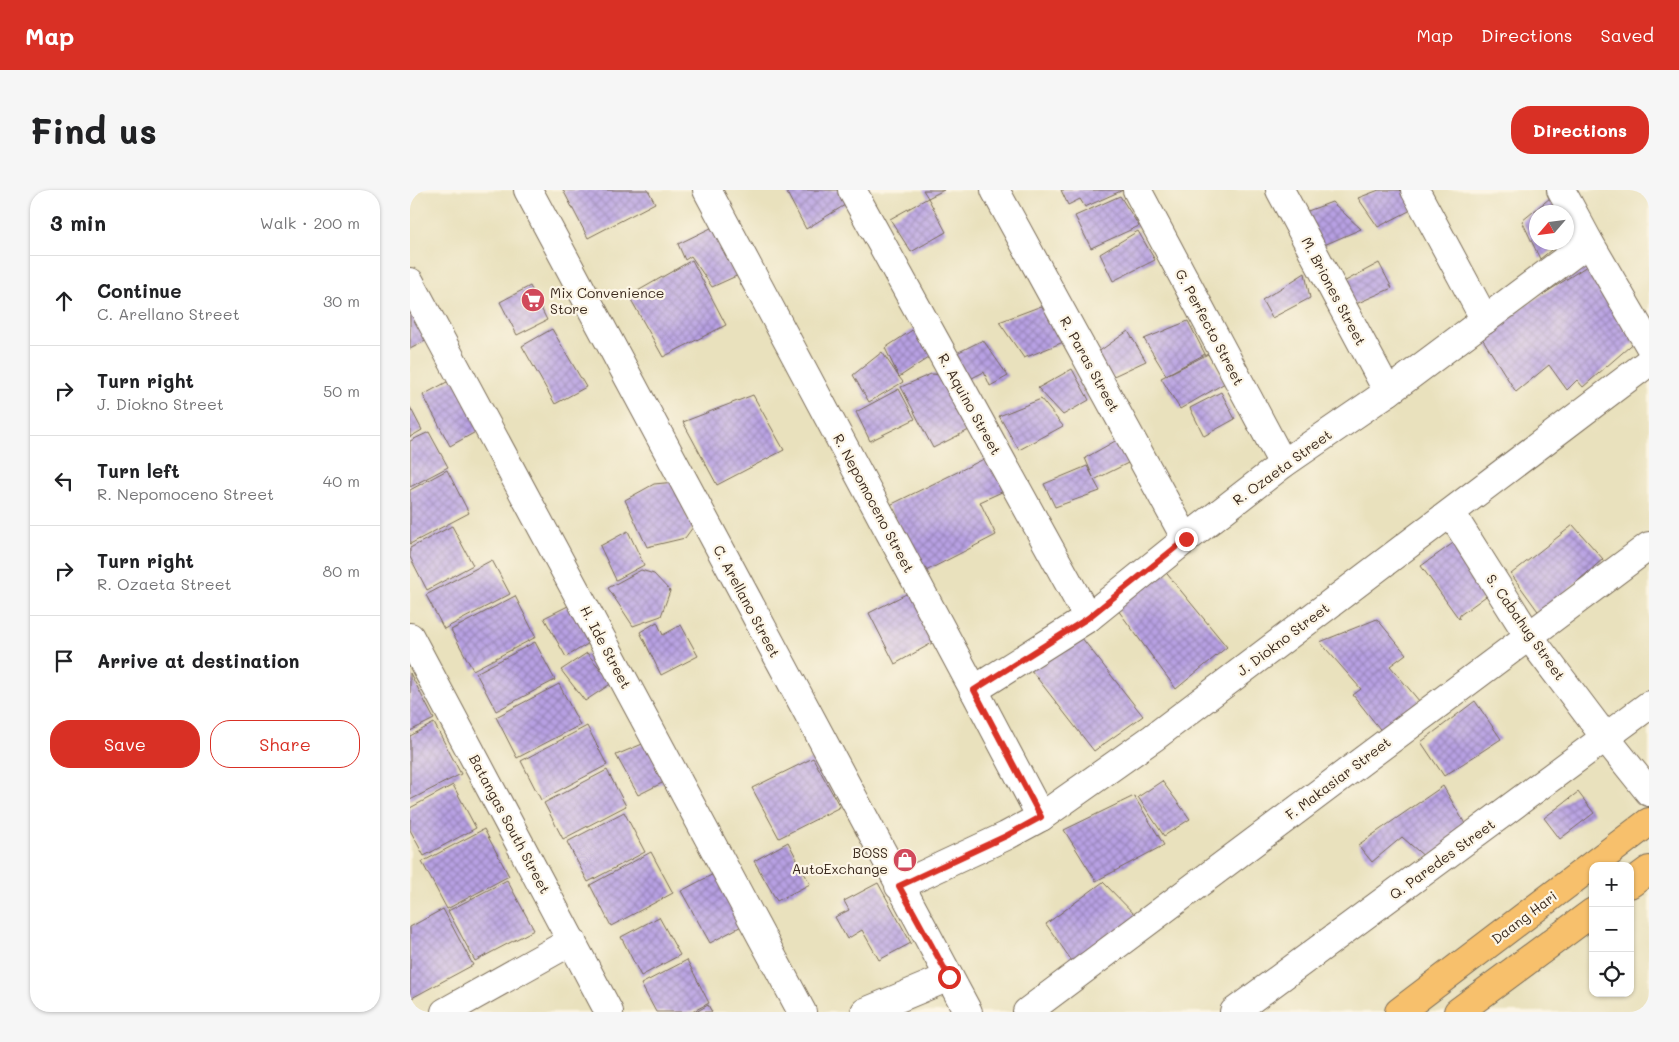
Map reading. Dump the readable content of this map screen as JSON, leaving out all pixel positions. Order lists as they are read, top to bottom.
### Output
{
  "streets": {
    "main road": ["Daang Hari"],
    "street": [
      "M. Briones Street",
      "G. Perfecto Street",
      "R. Paras Street",
      "R. Aquino Street",
      "R. Ozaeta Street",
      "R. Nepomoceno Street",
      "C. Arellano Street",
      "S. Cabahug Street",
      "J. Diokno Street",
      "H. Ide Street",
      "F. Makasiar Street",
      "Batangas South Street",
      "Q. Paredes Street"
    ]
  },
  "crossings": [
    ["M. Briones Street", "R. Ozaeta Street"],
    ["G. Perfecto Street", "R. Ozaeta Street"],
    ["R. Paras Street", "R. Ozaeta Street"],
    ["R. Aquino Street", "R. Ozaeta Street"],
    ["R. Ozaeta Street", "R. Nepomoceno Street"],
    ["R. Nepomoceno Street", "J. Diokno Street"],
    ["C. Arellano Street", "J. Diokno Street"],
    ["S. Cabahug Street", "J. Diokno Street"],
    ["S. Cabahug Street", "F. Makasiar Street"],
    ["S. Cabahug Street", "Q. Paredes Street"]
  ],
  "places": {
    "supermarket": ["Mix Convenience Store"],
    "shop": ["BOSS AutoExchange"]
  },
  "north": "bottom left",
  "page": {
    "header": "Map",
    "nav": ["Map", "Directions", "Saved"],
    "buttons": [
      "Directions",
      ["Save", "Share"]
    ],
    "title": "Find us",
    "heading": ["3 min", "Walk · 200 m"],
    "list": [
      ["Continue", "C. Arellano Street", "30 m"],
      ["Turn right", "J. Diokno Street", "50 m"],
      ["Turn left", "R. Nepomoceno Street", "40 m"],
      ["Turn right", "R. Ozaeta Street", "80 m"],
      "Arrive at destination"
    ],
    "map_buttons": ["+", "−"]
  }
}
